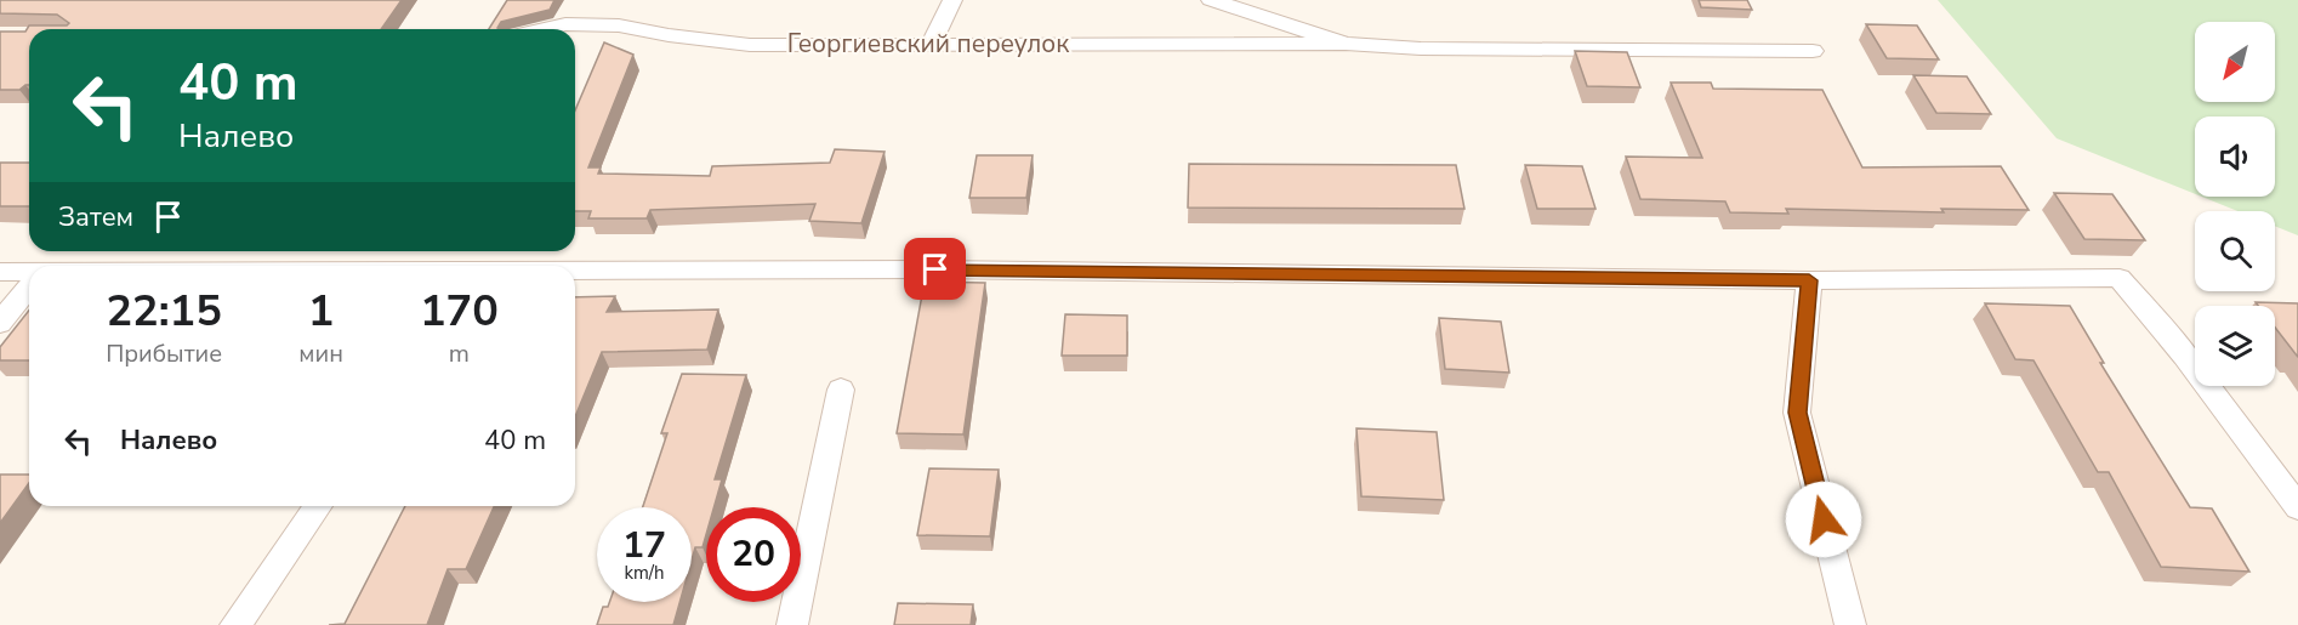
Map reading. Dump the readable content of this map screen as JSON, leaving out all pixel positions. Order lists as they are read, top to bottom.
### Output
{
  "streets": {
    "lane": ["Георгиевский переулок"]
  },
  "north": "bottom left",
  "page": {
    "turn": ["40 m", "Налево"],
    "then": "Затем",
    "eta": [
      "22:15",
      "Прибытие",
      "1",
      "мин",
      "170",
      "m"
    ],
    "list": [
      {
        "name": "Налево",
        "value": "40 m"
      }
    ],
    "speed": "17 km/h",
    "limit": "20"
  }
}
